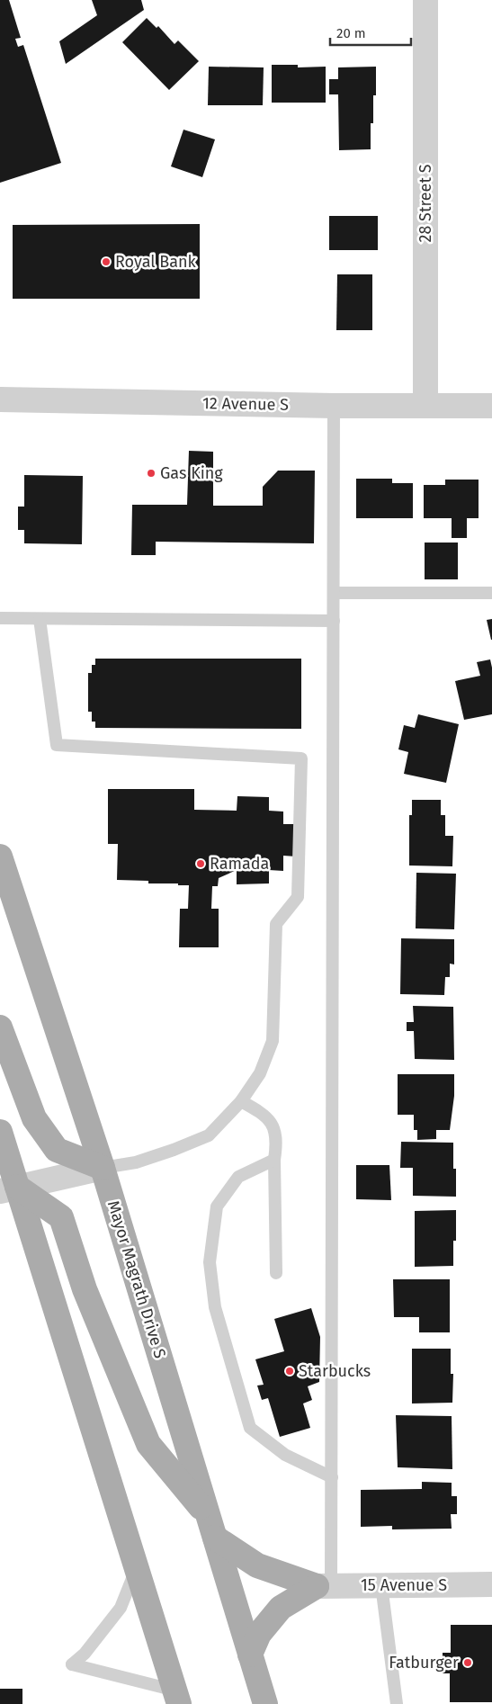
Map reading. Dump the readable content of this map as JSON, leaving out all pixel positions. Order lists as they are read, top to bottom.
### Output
{
  "streets": {
    "main road": ["Mayor Magrath Drive S"],
    "street": ["28 Street S", "12 Avenue S", "15 Avenue S"]
  },
  "crossings": [
    ["28 Street S", "12 Avenue S"]
  ],
  "places": [
    "Royal Bank",
    "Gas King",
    "Ramada",
    "Starbucks",
    "Fatburger"
  ],
  "scale_bar": "20 m"
}
